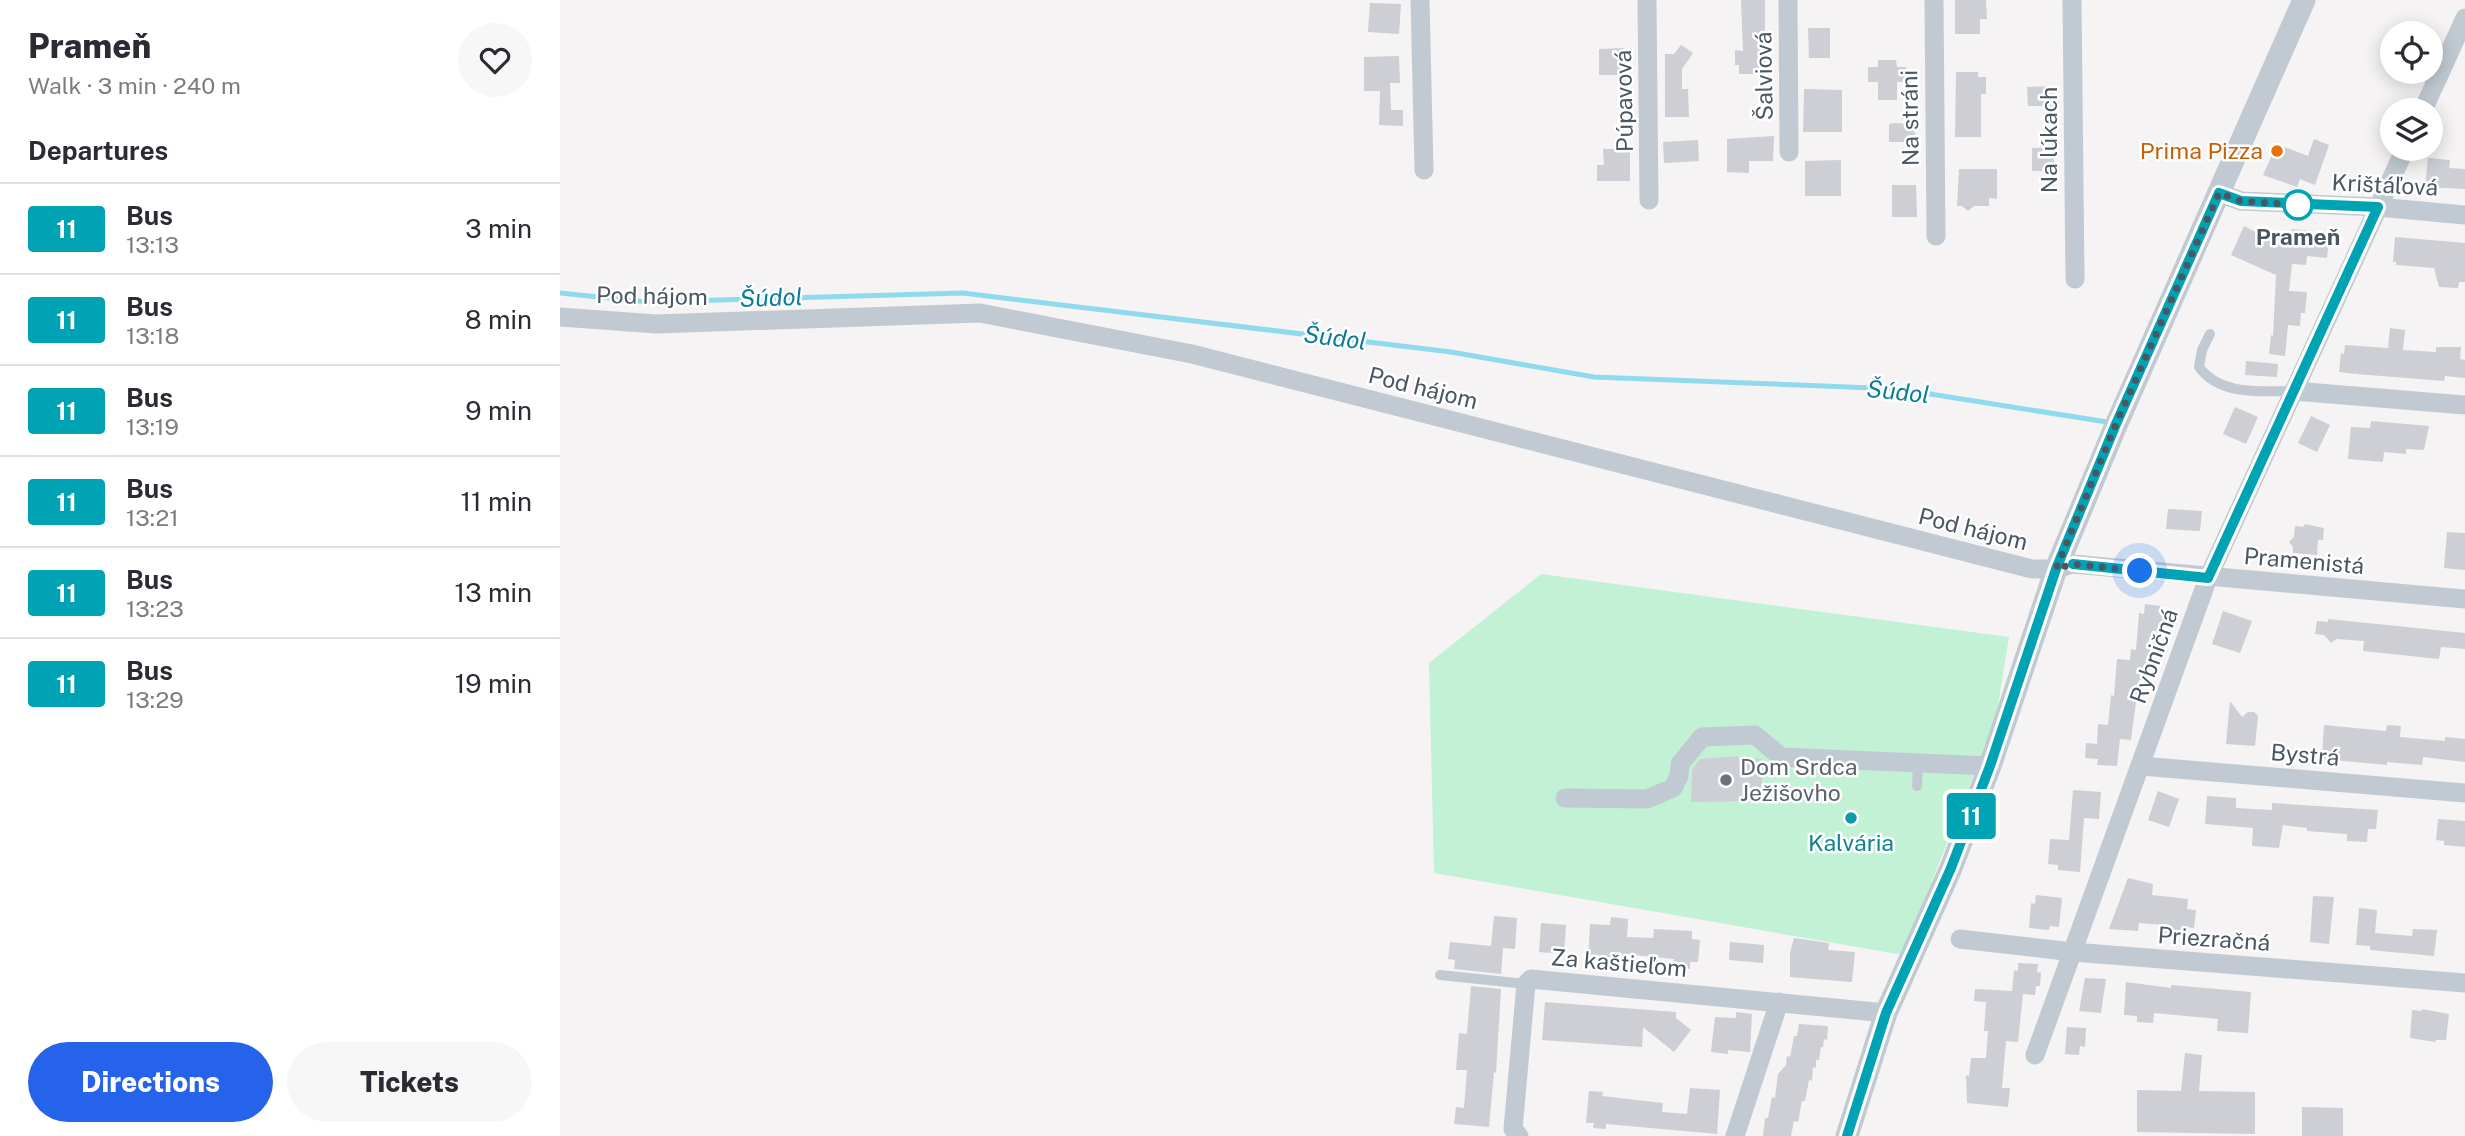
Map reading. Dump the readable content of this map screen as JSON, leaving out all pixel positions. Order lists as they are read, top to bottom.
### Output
{
  "streets": {
    "street": [
      "Šalviová",
      "Púpavová",
      "Na stráni",
      "Na lúkach",
      "Krištáľová",
      "Pod hájom",
      "Pramenistá",
      "Rybničná",
      "Bystrá",
      "Priezračná",
      "Za kaštieľom"
    ]
  },
  "crossings": [
    ["Krištáľová", "Rybničná"],
    ["Pod hájom", "Pramenistá"],
    ["Pramenistá", "Rybničná"],
    ["Rybničná", "Bystrá"],
    ["Rybničná", "Priezračná"]
  ],
  "water": ["Šúdol"],
  "places": [
    "Prima Pizza",
    "Prameň",
    "Dom Srdca Ježišovho",
    "Kalvária"
  ],
  "lines": ["bus line 11"],
  "page": {
    "heading": [
      ["Prameň", "Walk · 3 min · 240 m"],
      "Departures"
    ],
    "on_map": "11",
    "list": [
      {
        "mark": "11",
        "name": "Bus",
        "note": "13:13",
        "value": "3 min"
      },
      {
        "mark": "11",
        "name": "Bus",
        "note": "13:18",
        "value": "8 min"
      },
      {
        "mark": "11",
        "name": "Bus",
        "note": "13:19",
        "value": "9 min"
      },
      {
        "mark": "11",
        "name": "Bus",
        "note": "13:21",
        "value": "11 min"
      },
      {
        "mark": "11",
        "name": "Bus",
        "note": "13:23",
        "value": "13 min"
      },
      {
        "mark": "11",
        "name": "Bus",
        "note": "13:29",
        "value": "19 min"
      }
    ],
    "buttons": ["Directions", "Tickets"]
  }
}
